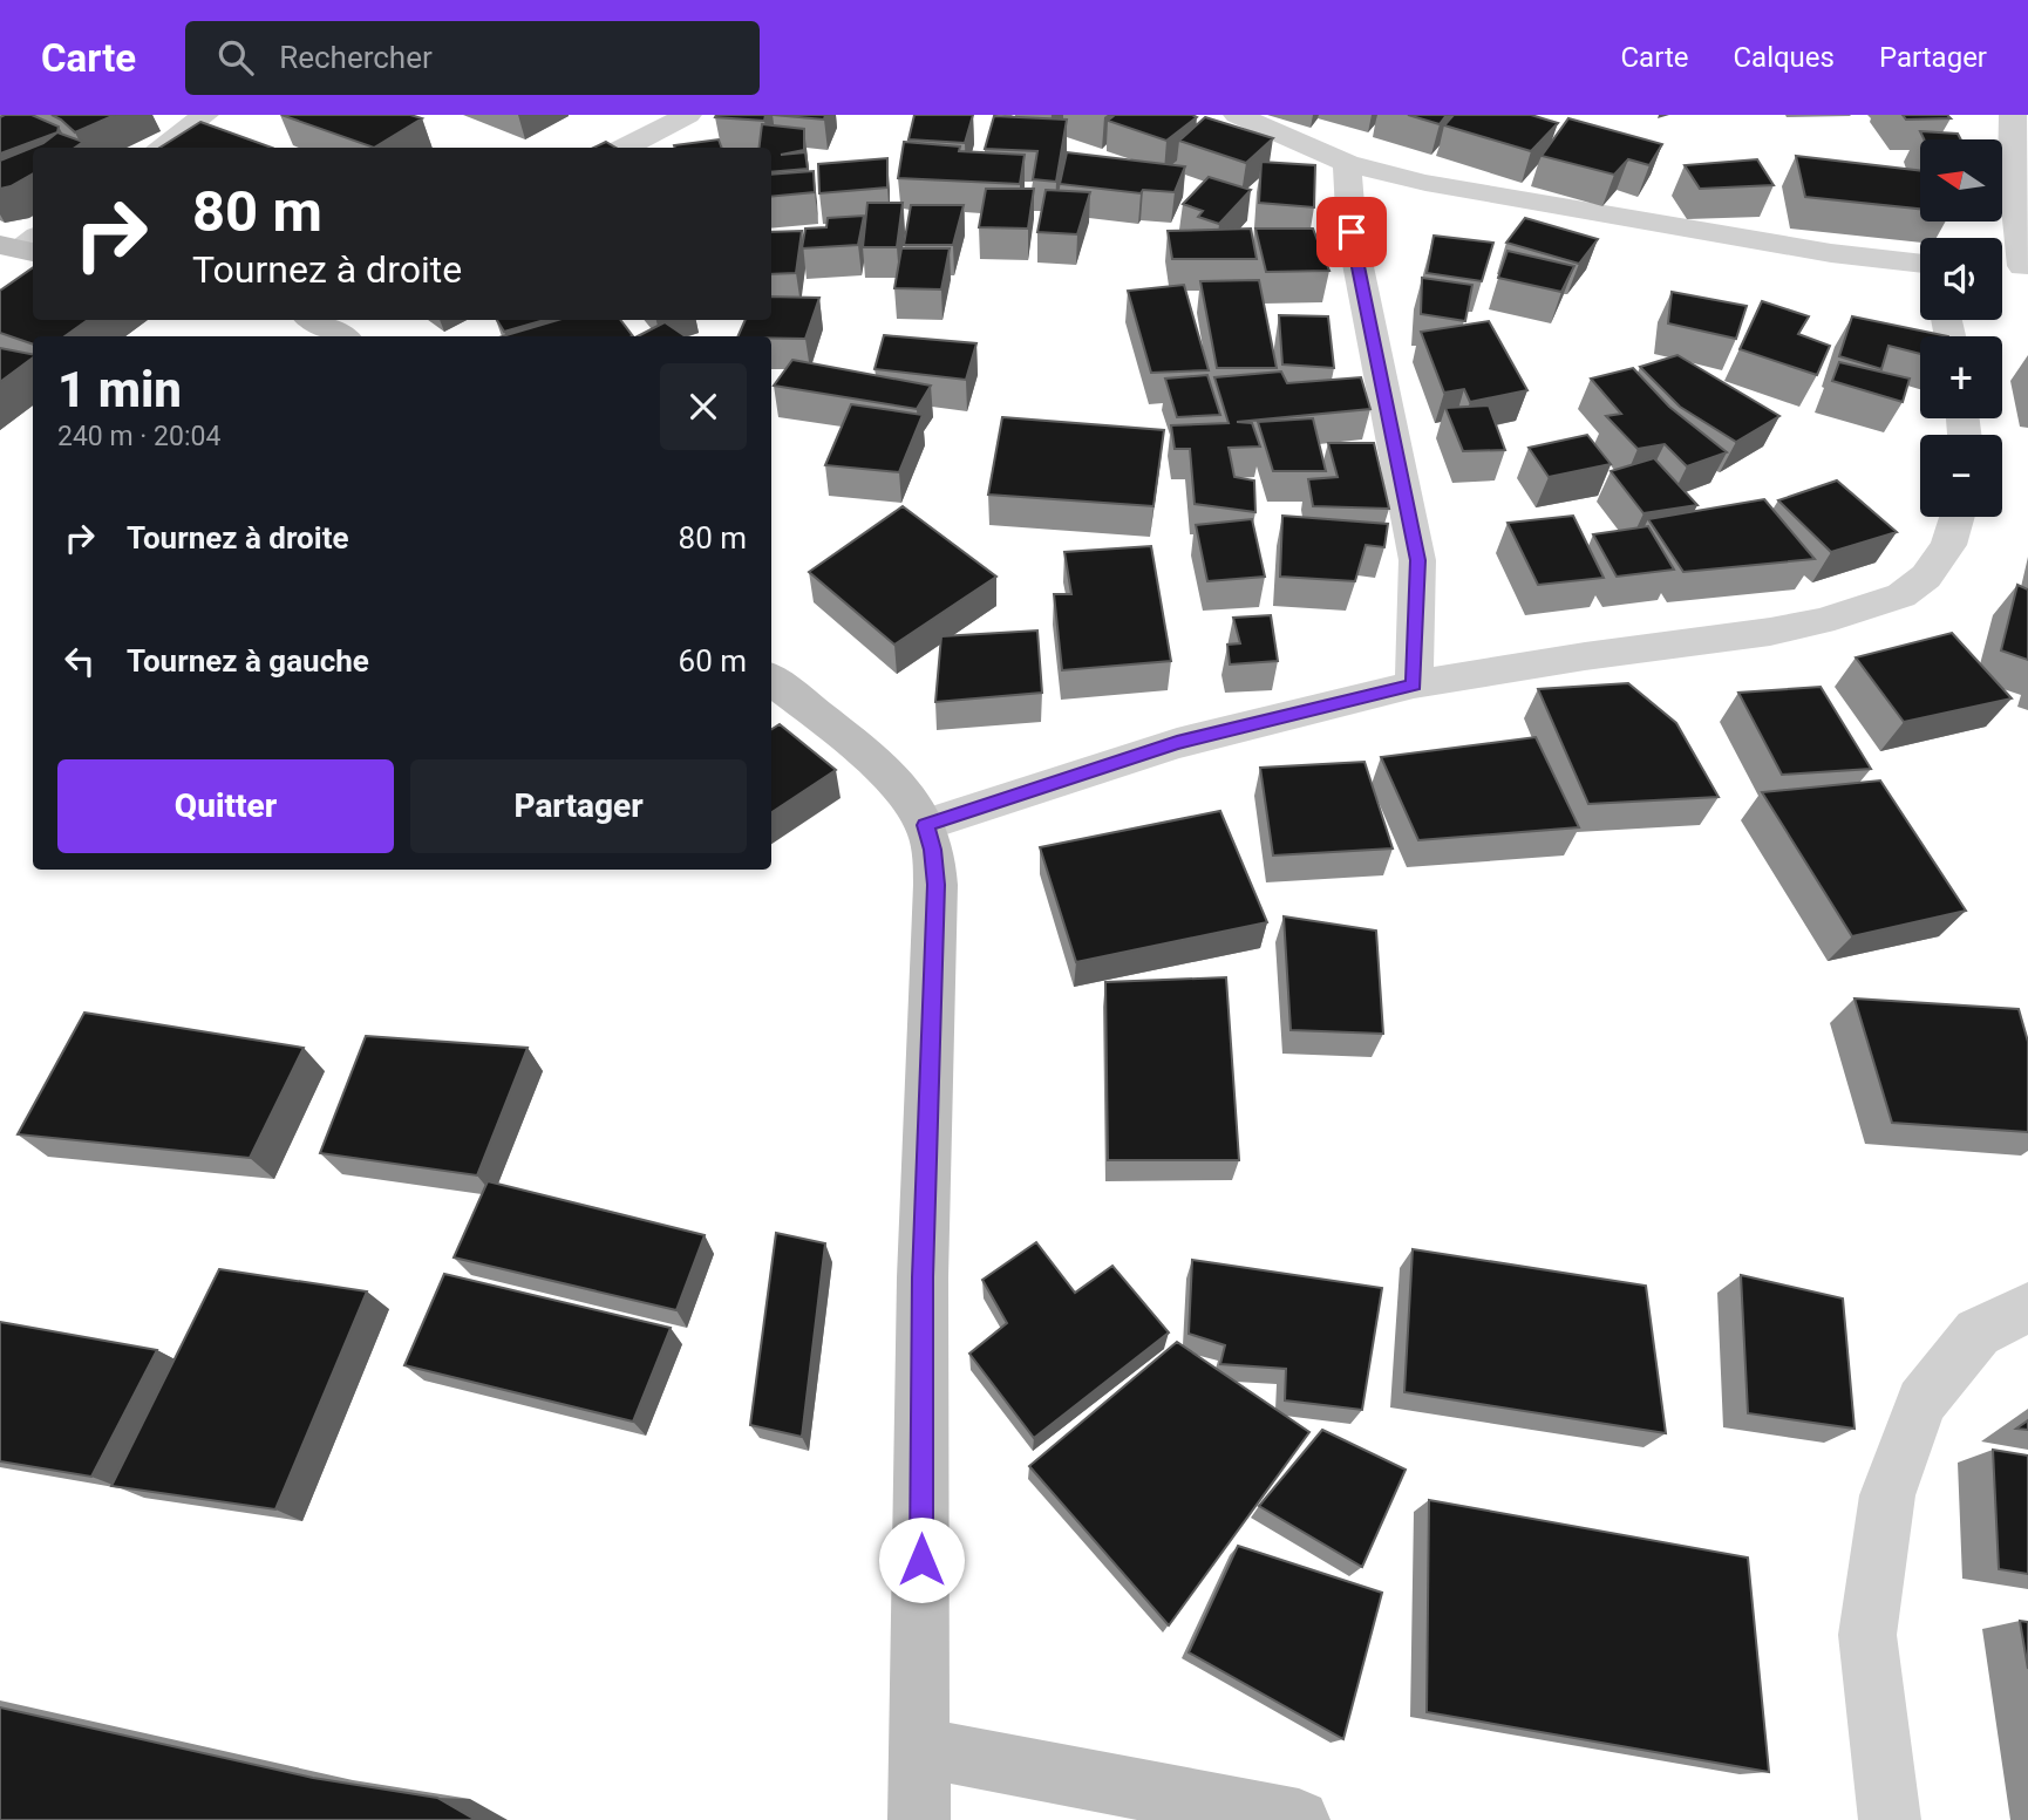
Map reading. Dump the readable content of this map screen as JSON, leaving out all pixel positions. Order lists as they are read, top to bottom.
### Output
{
  "north": "left",
  "page": {
    "header": "Carte",
    "search": "Rechercher",
    "nav": ["Carte", "Calques", "Partager"],
    "map_buttons": ["+", "−"],
    "turn": ["80 m", "Tournez à droite"],
    "heading": ["1 min", "240 m · 20:04"],
    "list": [
      {
        "name": "Tournez à droite",
        "value": "80 m"
      },
      {
        "name": "Tournez à gauche",
        "value": "60 m"
      }
    ],
    "buttons": ["Quitter", "Partager"]
  }
}
